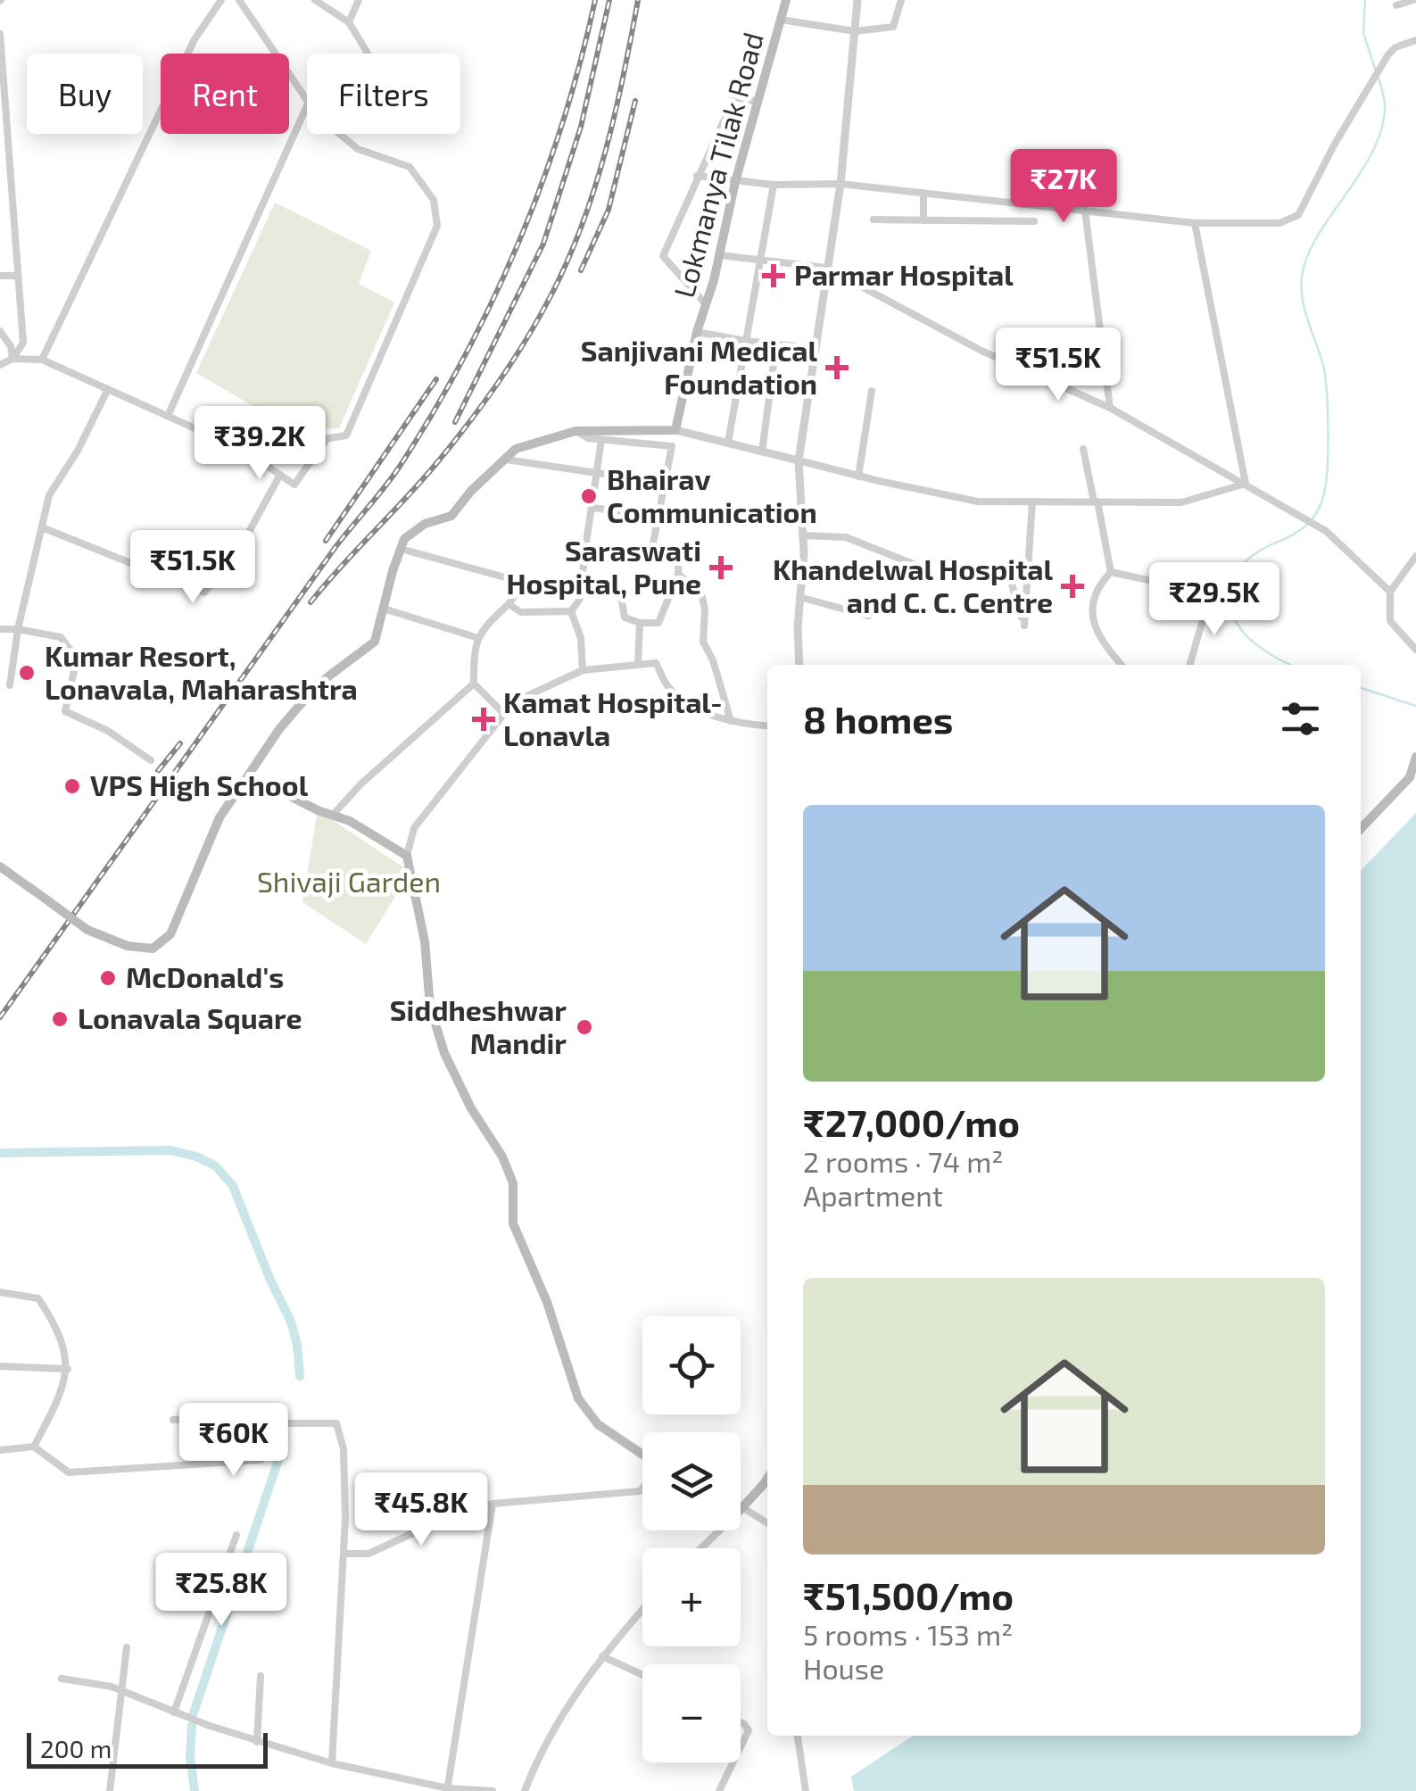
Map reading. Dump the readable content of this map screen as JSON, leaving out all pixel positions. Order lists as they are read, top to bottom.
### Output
{
  "streets": {
    "main road": ["Lokmanya Tilak Road"]
  },
  "parks": ["Shivaji Garden"],
  "places": {
    "health": [
      "Parmar Hospital",
      "Sanjivani Medical Foundation",
      "Saraswati Hospital, Pune",
      "Khandelwal Hospital and C. C. Centre",
      "Kamat Hospital- Lonavla"
    ],
    "other": [
      "Bhairav Communication",
      "Kumar Resort, Lonavala, Maharashtra",
      "VPS High School",
      "McDonald's",
      "Lonavala Square",
      "Siddheshwar Mandir"
    ]
  },
  "scale_bar": "200 m",
  "page": {
    "chip": ["Buy", "Rent", "Filters"],
    "price": [
      "₹27K",
      "₹51.5K",
      "₹39.2K",
      "₹51.5K",
      "₹29.5K",
      "₹60K",
      "₹45.8K",
      "₹25.8K"
    ],
    "heading": "8 homes",
    "list": [
      {
        "name": "₹27,000/mo",
        "note": "2 rooms · 74 m² · Apartment"
      },
      {
        "name": "₹51,500/mo",
        "note": "5 rooms · 153 m² · House"
      }
    ],
    "map_buttons": ["+", "−"],
    "scale": "200 m"
  }
}
